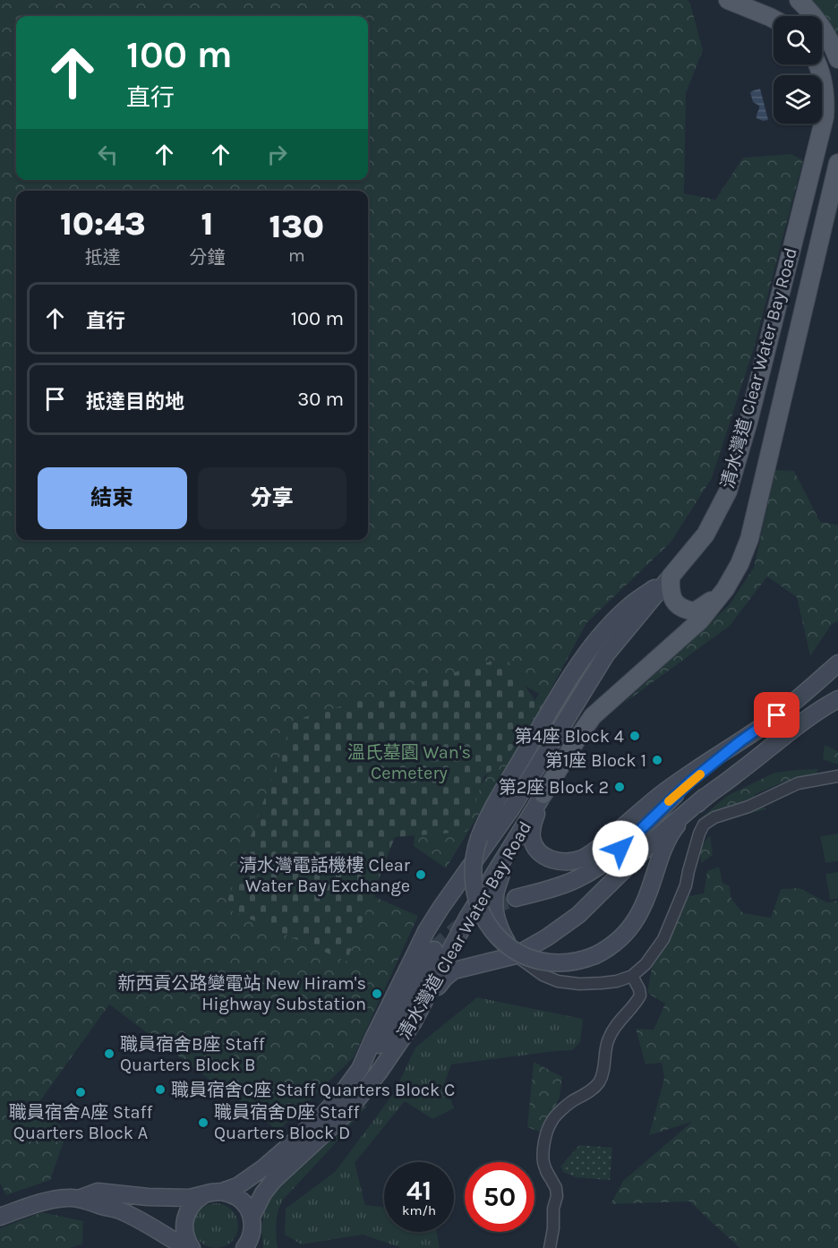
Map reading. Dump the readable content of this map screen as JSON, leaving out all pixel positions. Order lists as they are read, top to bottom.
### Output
{
  "streets": {
    "main road": ["清水灣道 Clear Water Bay Road"]
  },
  "parks": ["溫氏墓園 Wan's Cemetery"],
  "places": [
    "第4座 Block 4",
    "第1座 Block 1",
    "第2座 Block 2",
    "清水灣電話機樓 Clear Water Bay Exchange",
    "新西貢公路變電站 New Hiram's Highway Substation",
    "職員宿舍B座 Staff Quarters Block B",
    "職員宿舍C座 Staff Quarters Block C",
    "職員宿舍A座 Staff Quarters Block A",
    "職員宿舍D座 Staff Quarters Block D"
  ],
  "page": {
    "turn": ["100 m", "直行"],
    "eta": [
      "10:43",
      "抵達",
      "1",
      "分鐘",
      "130",
      "m"
    ],
    "list": [
      {
        "name": "直行",
        "value": "100 m"
      },
      {
        "name": "抵達目的地",
        "value": "30 m"
      }
    ],
    "buttons": ["結束", "分享"],
    "speed": "41 km/h",
    "limit": "50"
  }
}
